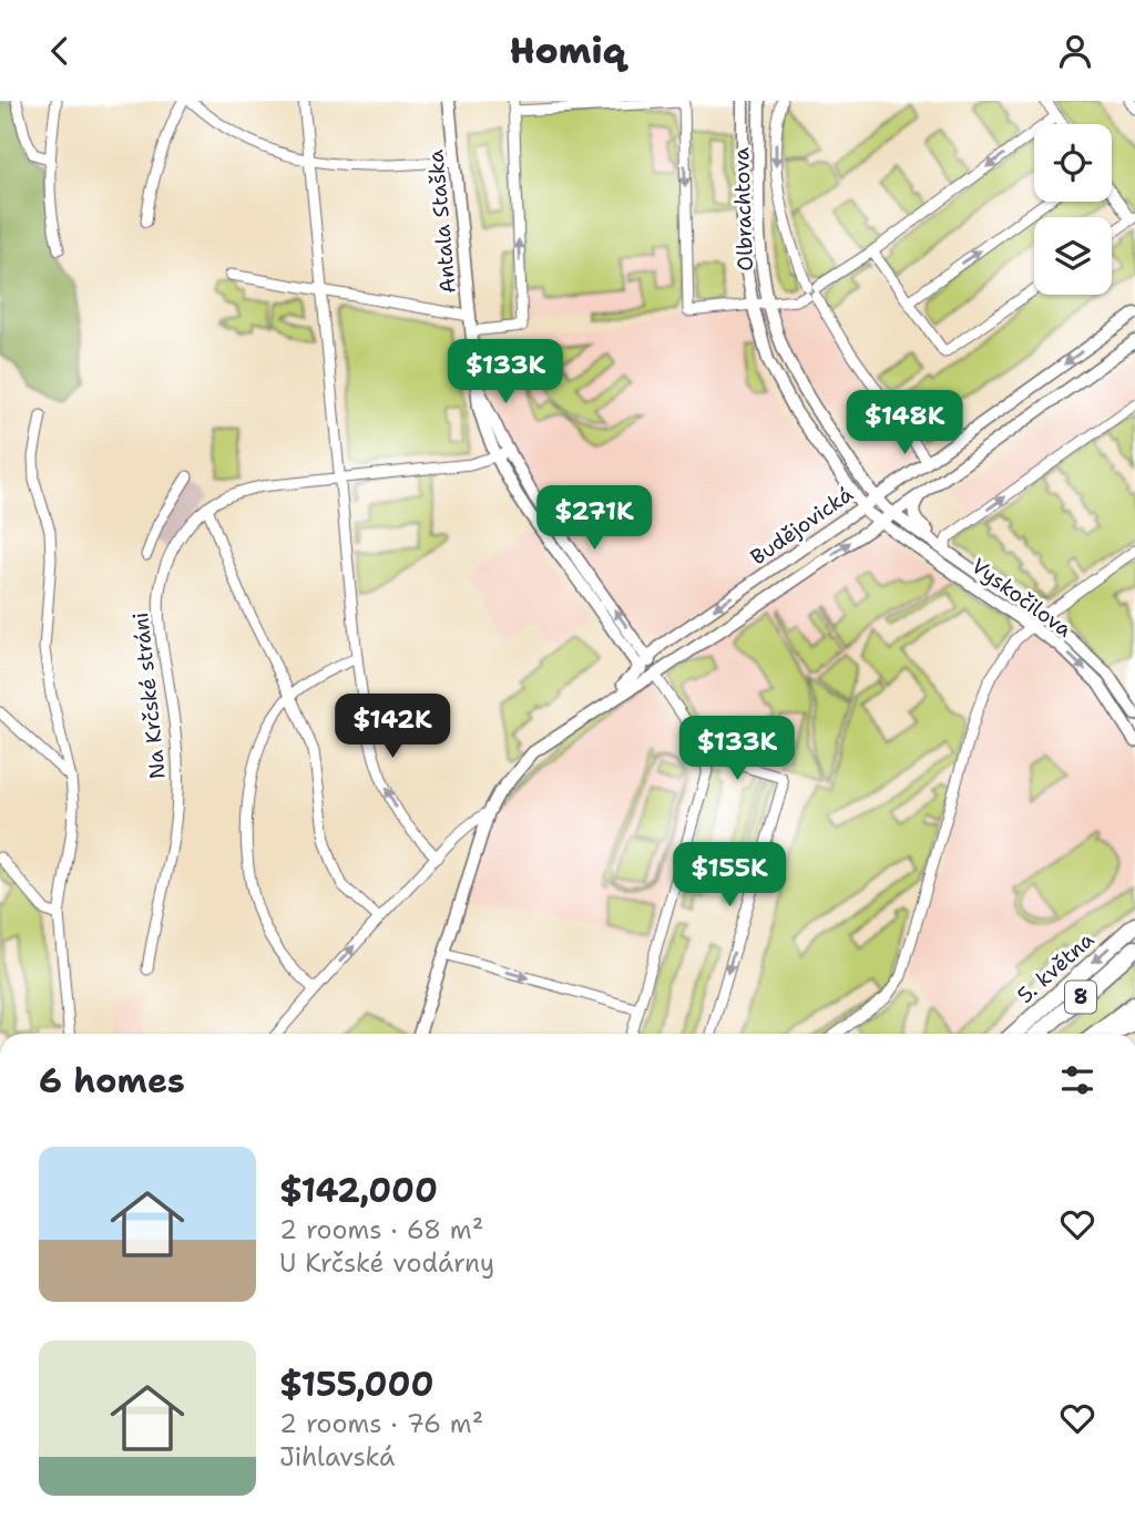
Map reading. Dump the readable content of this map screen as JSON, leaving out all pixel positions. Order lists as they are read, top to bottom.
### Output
{
  "streets": {
    "highway": ["5. května", "8"],
    "street": [
      "Olbrachtova",
      "Antala Staška",
      "Budějovická",
      "Vyskočilova",
      "Na Krčské stráni"
    ]
  },
  "crossings": [
    ["Olbrachtova", "Budějovická"],
    ["Olbrachtova", "Vyskočilova"],
    ["Antala Staška", "Budějovická"],
    ["Antala Staška", "Na Krčské stráni"],
    ["Budějovická", "Vyskočilova"]
  ],
  "page": {
    "header": "Homiq",
    "price": [
      "$133K",
      "$148K",
      "$271K",
      "$142K",
      "$133K",
      "$155K"
    ],
    "heading": "6 homes",
    "list": [
      {
        "name": "$142,000",
        "note": "2 rooms · 68 m² · U Krčské vodárny"
      },
      {
        "name": "$155,000",
        "note": "2 rooms · 76 m² · Jihlavská"
      }
    ]
  }
}
